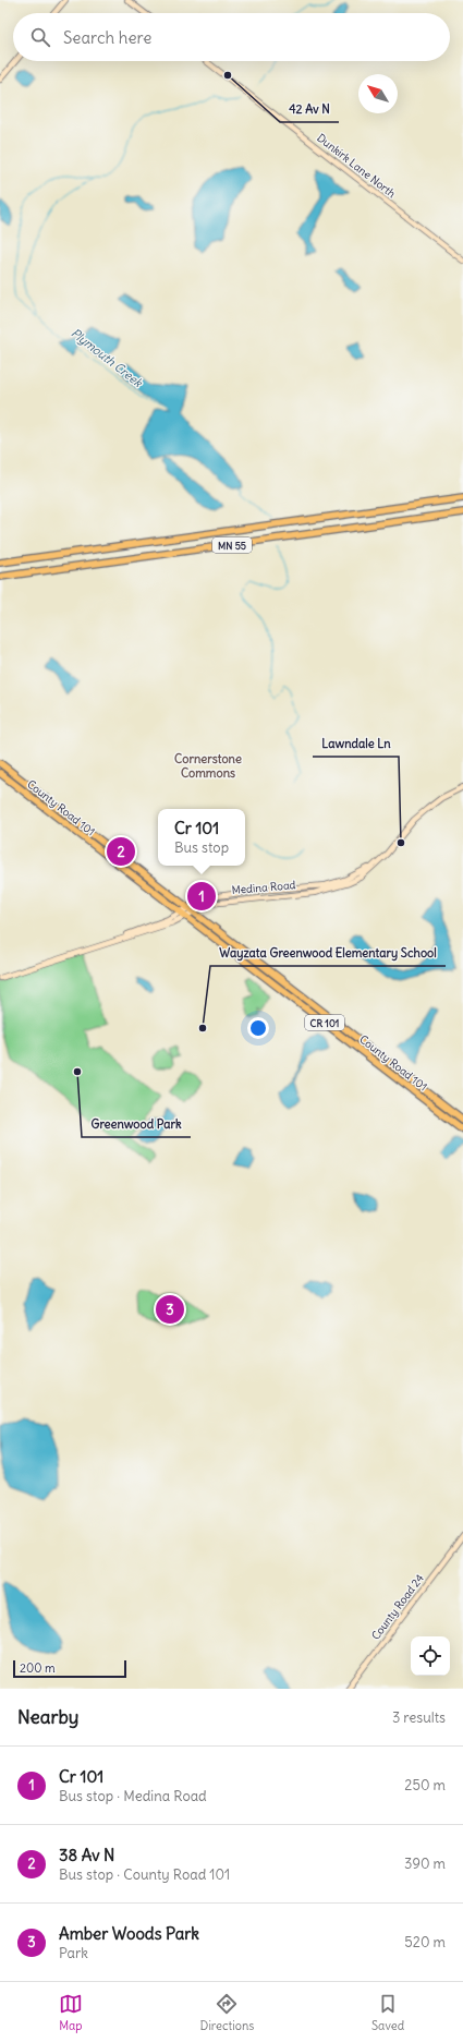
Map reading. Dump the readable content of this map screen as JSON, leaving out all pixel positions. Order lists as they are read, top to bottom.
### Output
{
  "streets": {
    "main road": ["MN 55", "County Road 101", "CR 101"],
    "street": ["Dunkirk Lane North", "Medina Road", "County Road 24"]
  },
  "crossings": [
    ["County Road 101", "Medina Road"]
  ],
  "districts": ["Cornerstone Commons"],
  "water": ["Plymouth Creek"],
  "places": [
    "42 Av N",
    "Lawndale Ln",
    "Wayzata Greenwood Elementary School",
    "Greenwood Park"
  ],
  "scale_bar": "200 m",
  "north": "top left",
  "page": {
    "search": "Search here",
    "popup": ["Cr 101", "Bus stop"],
    "pins": ["2", "1", "3"],
    "scale": "200 m",
    "heading": ["Nearby", "3 results"],
    "list": [
      {
        "mark": "1",
        "name": "Cr 101",
        "note": "Bus stop · Medina Road",
        "value": "250 m"
      },
      {
        "mark": "2",
        "name": "38 Av N",
        "note": "Bus stop · County Road 101",
        "value": "390 m"
      },
      {
        "mark": "3",
        "name": "Amber Woods Park",
        "note": "Park",
        "value": "520 m"
      }
    ],
    "nav": ["Map", "Directions", "Saved"]
  }
}
